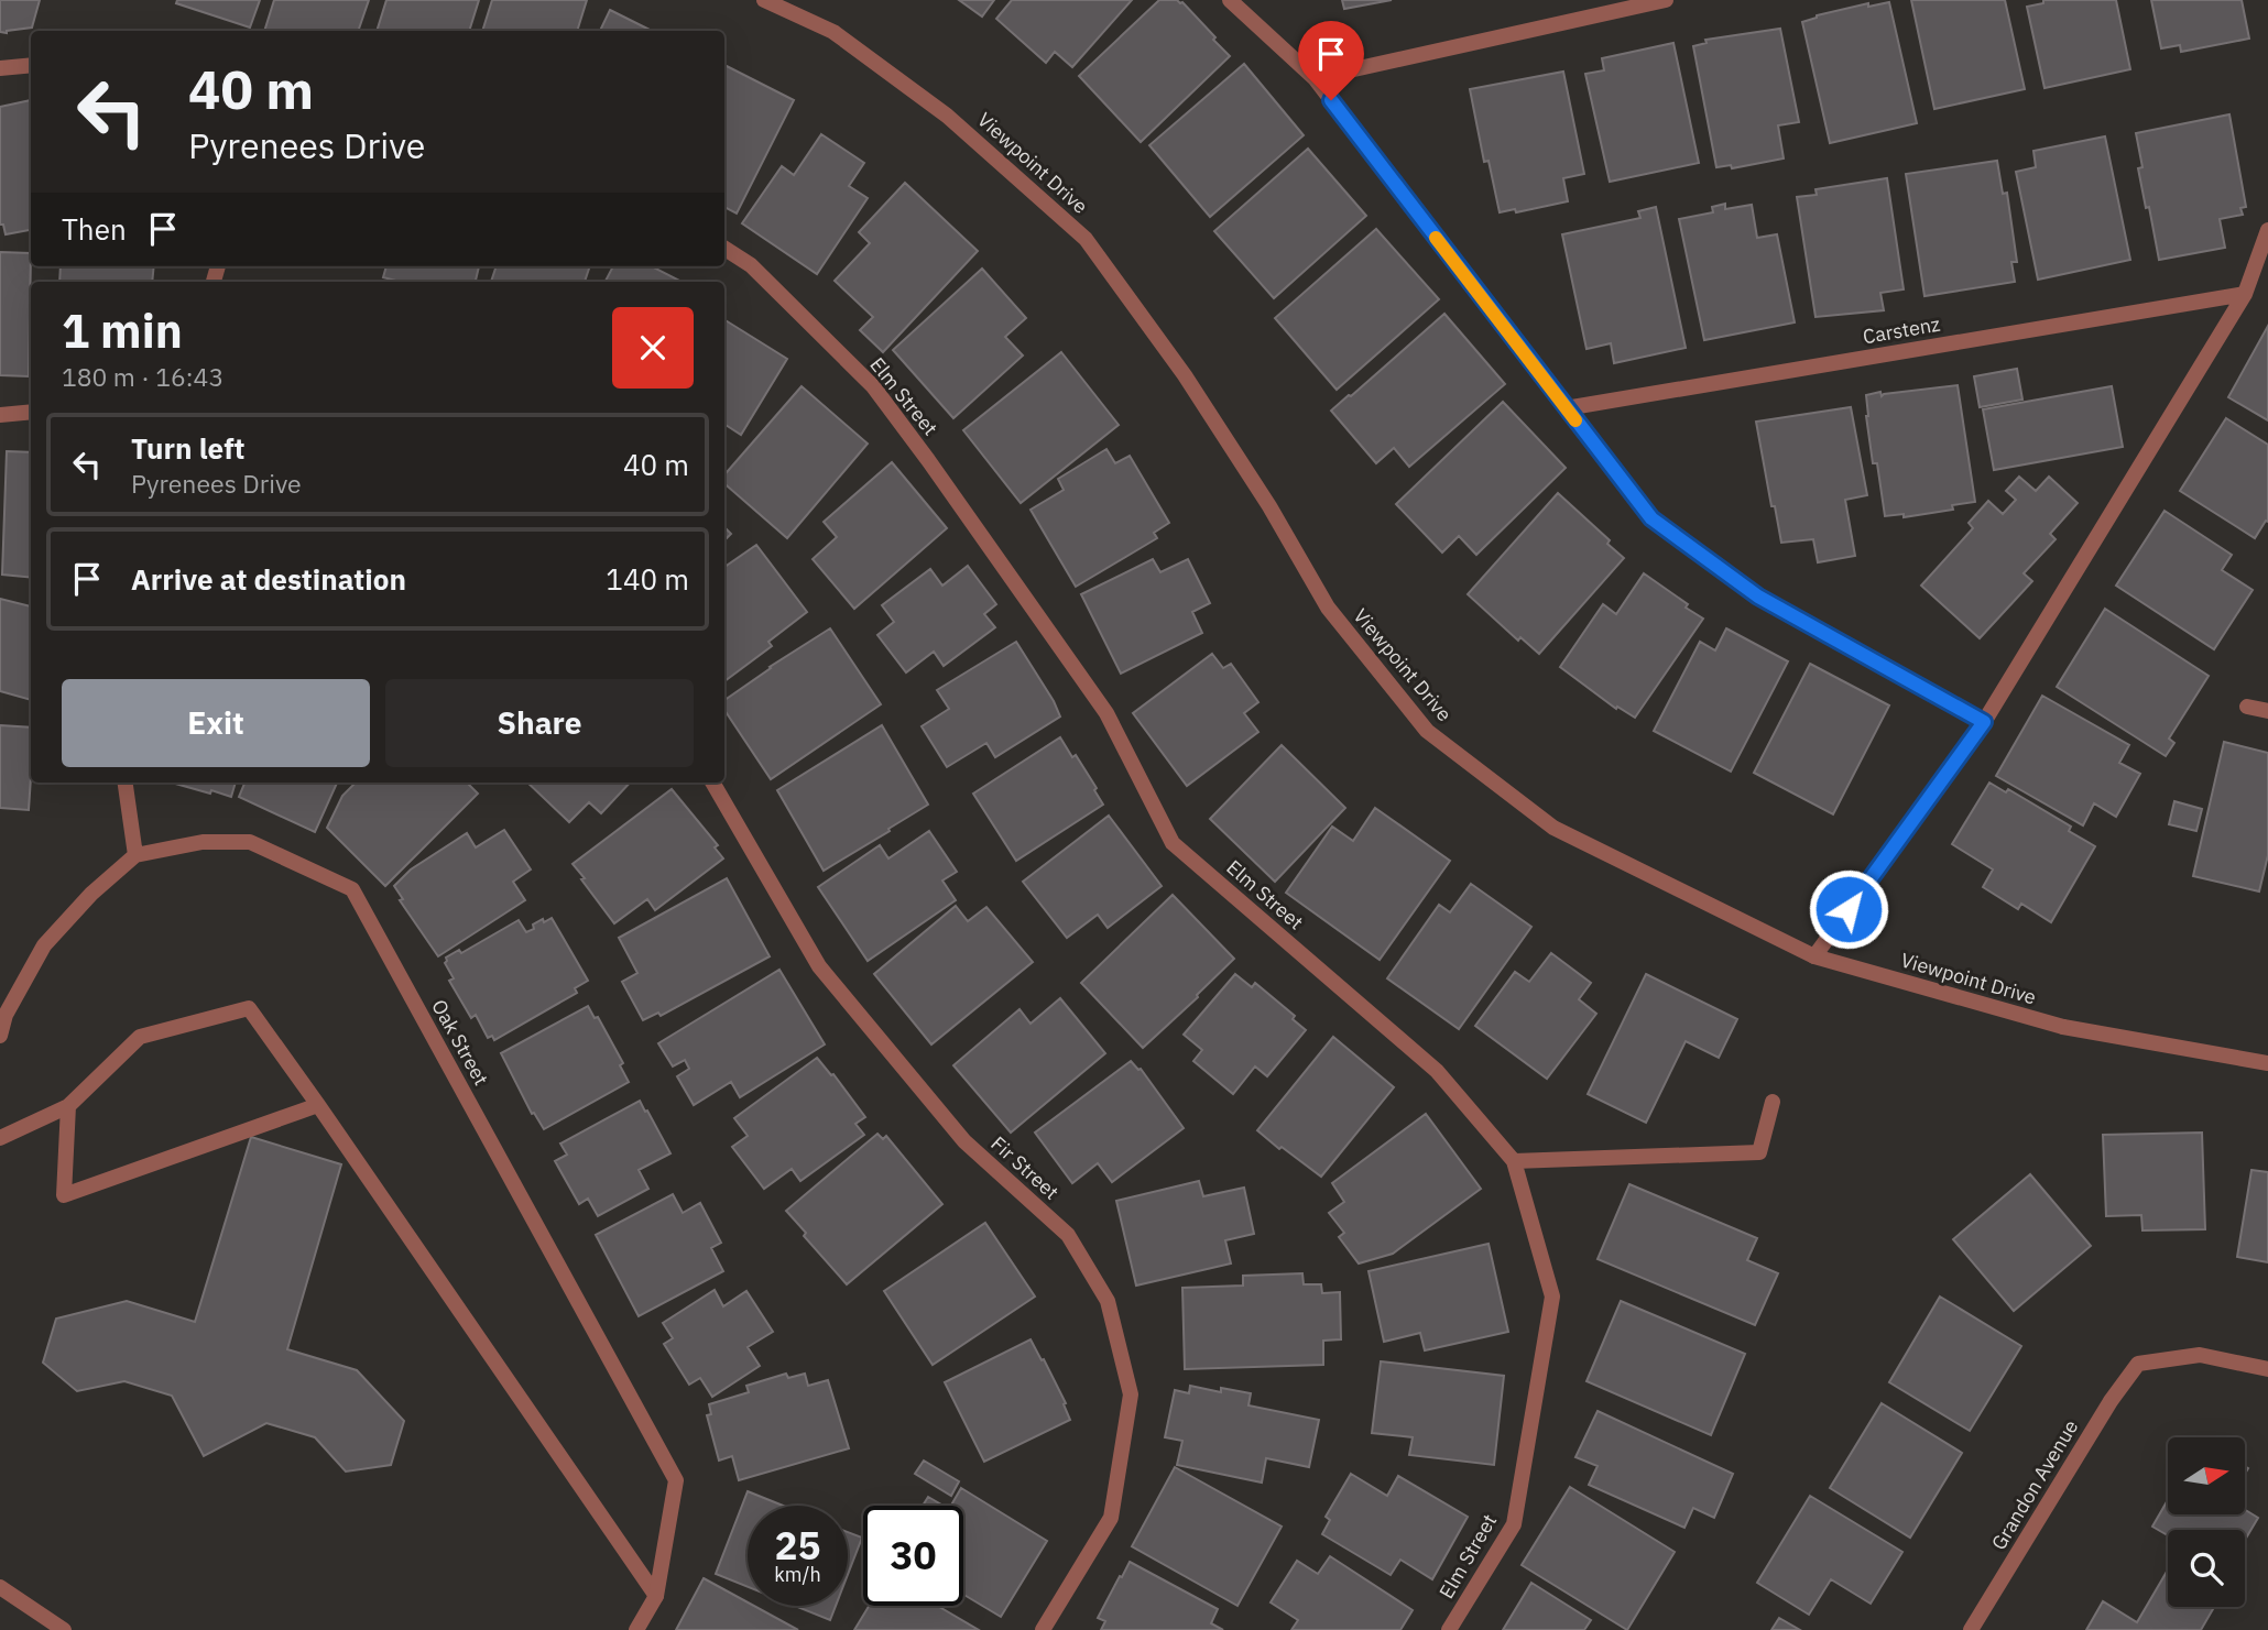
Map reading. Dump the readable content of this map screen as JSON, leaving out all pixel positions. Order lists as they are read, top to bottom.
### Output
{
  "streets": {
    "street": [
      "Viewpoint Drive",
      "Carstenz",
      "Elm Street",
      "Oak Street",
      "Fir Street",
      "Grandon Avenue"
    ]
  },
  "north": "right",
  "page": {
    "turn": ["40 m", "Pyrenees Drive"],
    "then": "Then",
    "heading": ["1 min", "180 m · 16:43"],
    "list": [
      {
        "name": "Turn left",
        "note": "Pyrenees Drive",
        "value": "40 m"
      },
      {
        "name": "Arrive at destination",
        "value": "140 m"
      }
    ],
    "buttons": ["Exit", "Share"],
    "speed": "25 km/h",
    "limit": "30"
  }
}
